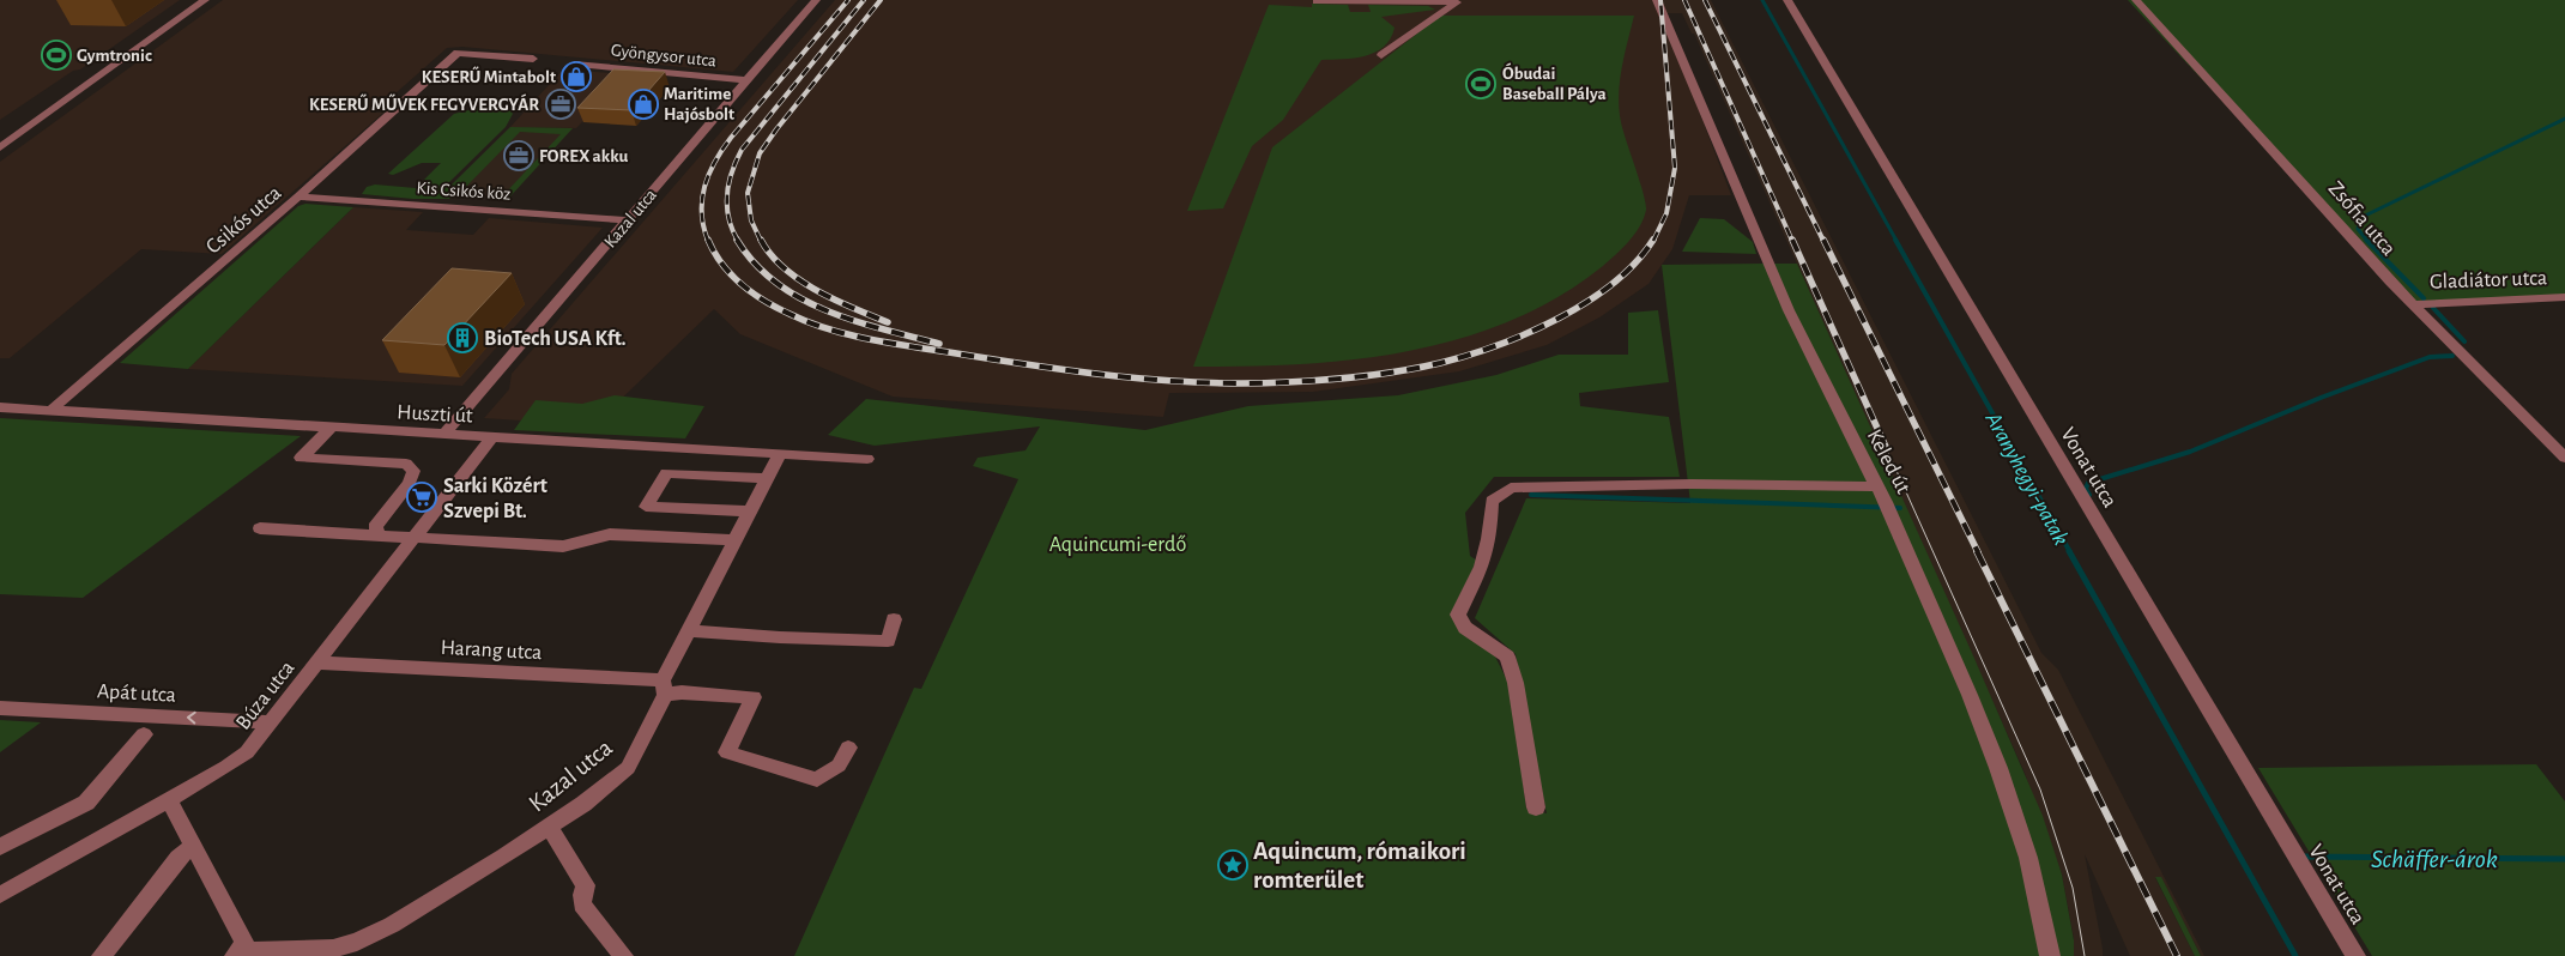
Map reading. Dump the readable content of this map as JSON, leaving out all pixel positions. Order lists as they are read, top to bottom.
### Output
{
  "streets": {
    "street": [
      "Gyöngysor utca",
      "Kis Csikós köz",
      "Kazal utca",
      "Zsófia utca",
      "Csikós utca",
      "Gladiátor utca",
      "Huszti út",
      "Keled út",
      "Vonat utca",
      "Harang utca",
      "Apát utca",
      "Búza utca"
    ]
  },
  "crossings": [
    ["Gyöngysor utca", "Kazal utca"],
    ["Kis Csikós köz", "Kazal utca"],
    ["Kis Csikós köz", "Csikós utca"],
    ["Kazal utca", "Huszti út"],
    ["Kazal utca", "Harang utca"],
    ["Zsófia utca", "Gladiátor utca"],
    ["Csikós utca", "Huszti út"],
    ["Huszti út", "Búza utca"],
    ["Harang utca", "Búza utca"],
    ["Apát utca", "Búza utca"]
  ],
  "one_way": ["Apát utca"],
  "water": ["Aranyhegyi-patak", "Schäffer-árok"],
  "parks": ["Aquincumi-erdő"],
  "places": {
    "sports": ["Gymtronic", "Óbudai Baseball Pálya"],
    "shop": ["KESERŰ Mintabolt", "Maritime Hajósbolt"],
    "office": ["KESERŰ MŰVEK FEGYVERGYÁR", "FOREX akku"],
    "building": ["BioTech USA Kft."],
    "supermarket": ["Sarki Közért Szvepi Bt."],
    "place": ["Aquincum, rómaikori romterület"]
  }
}
